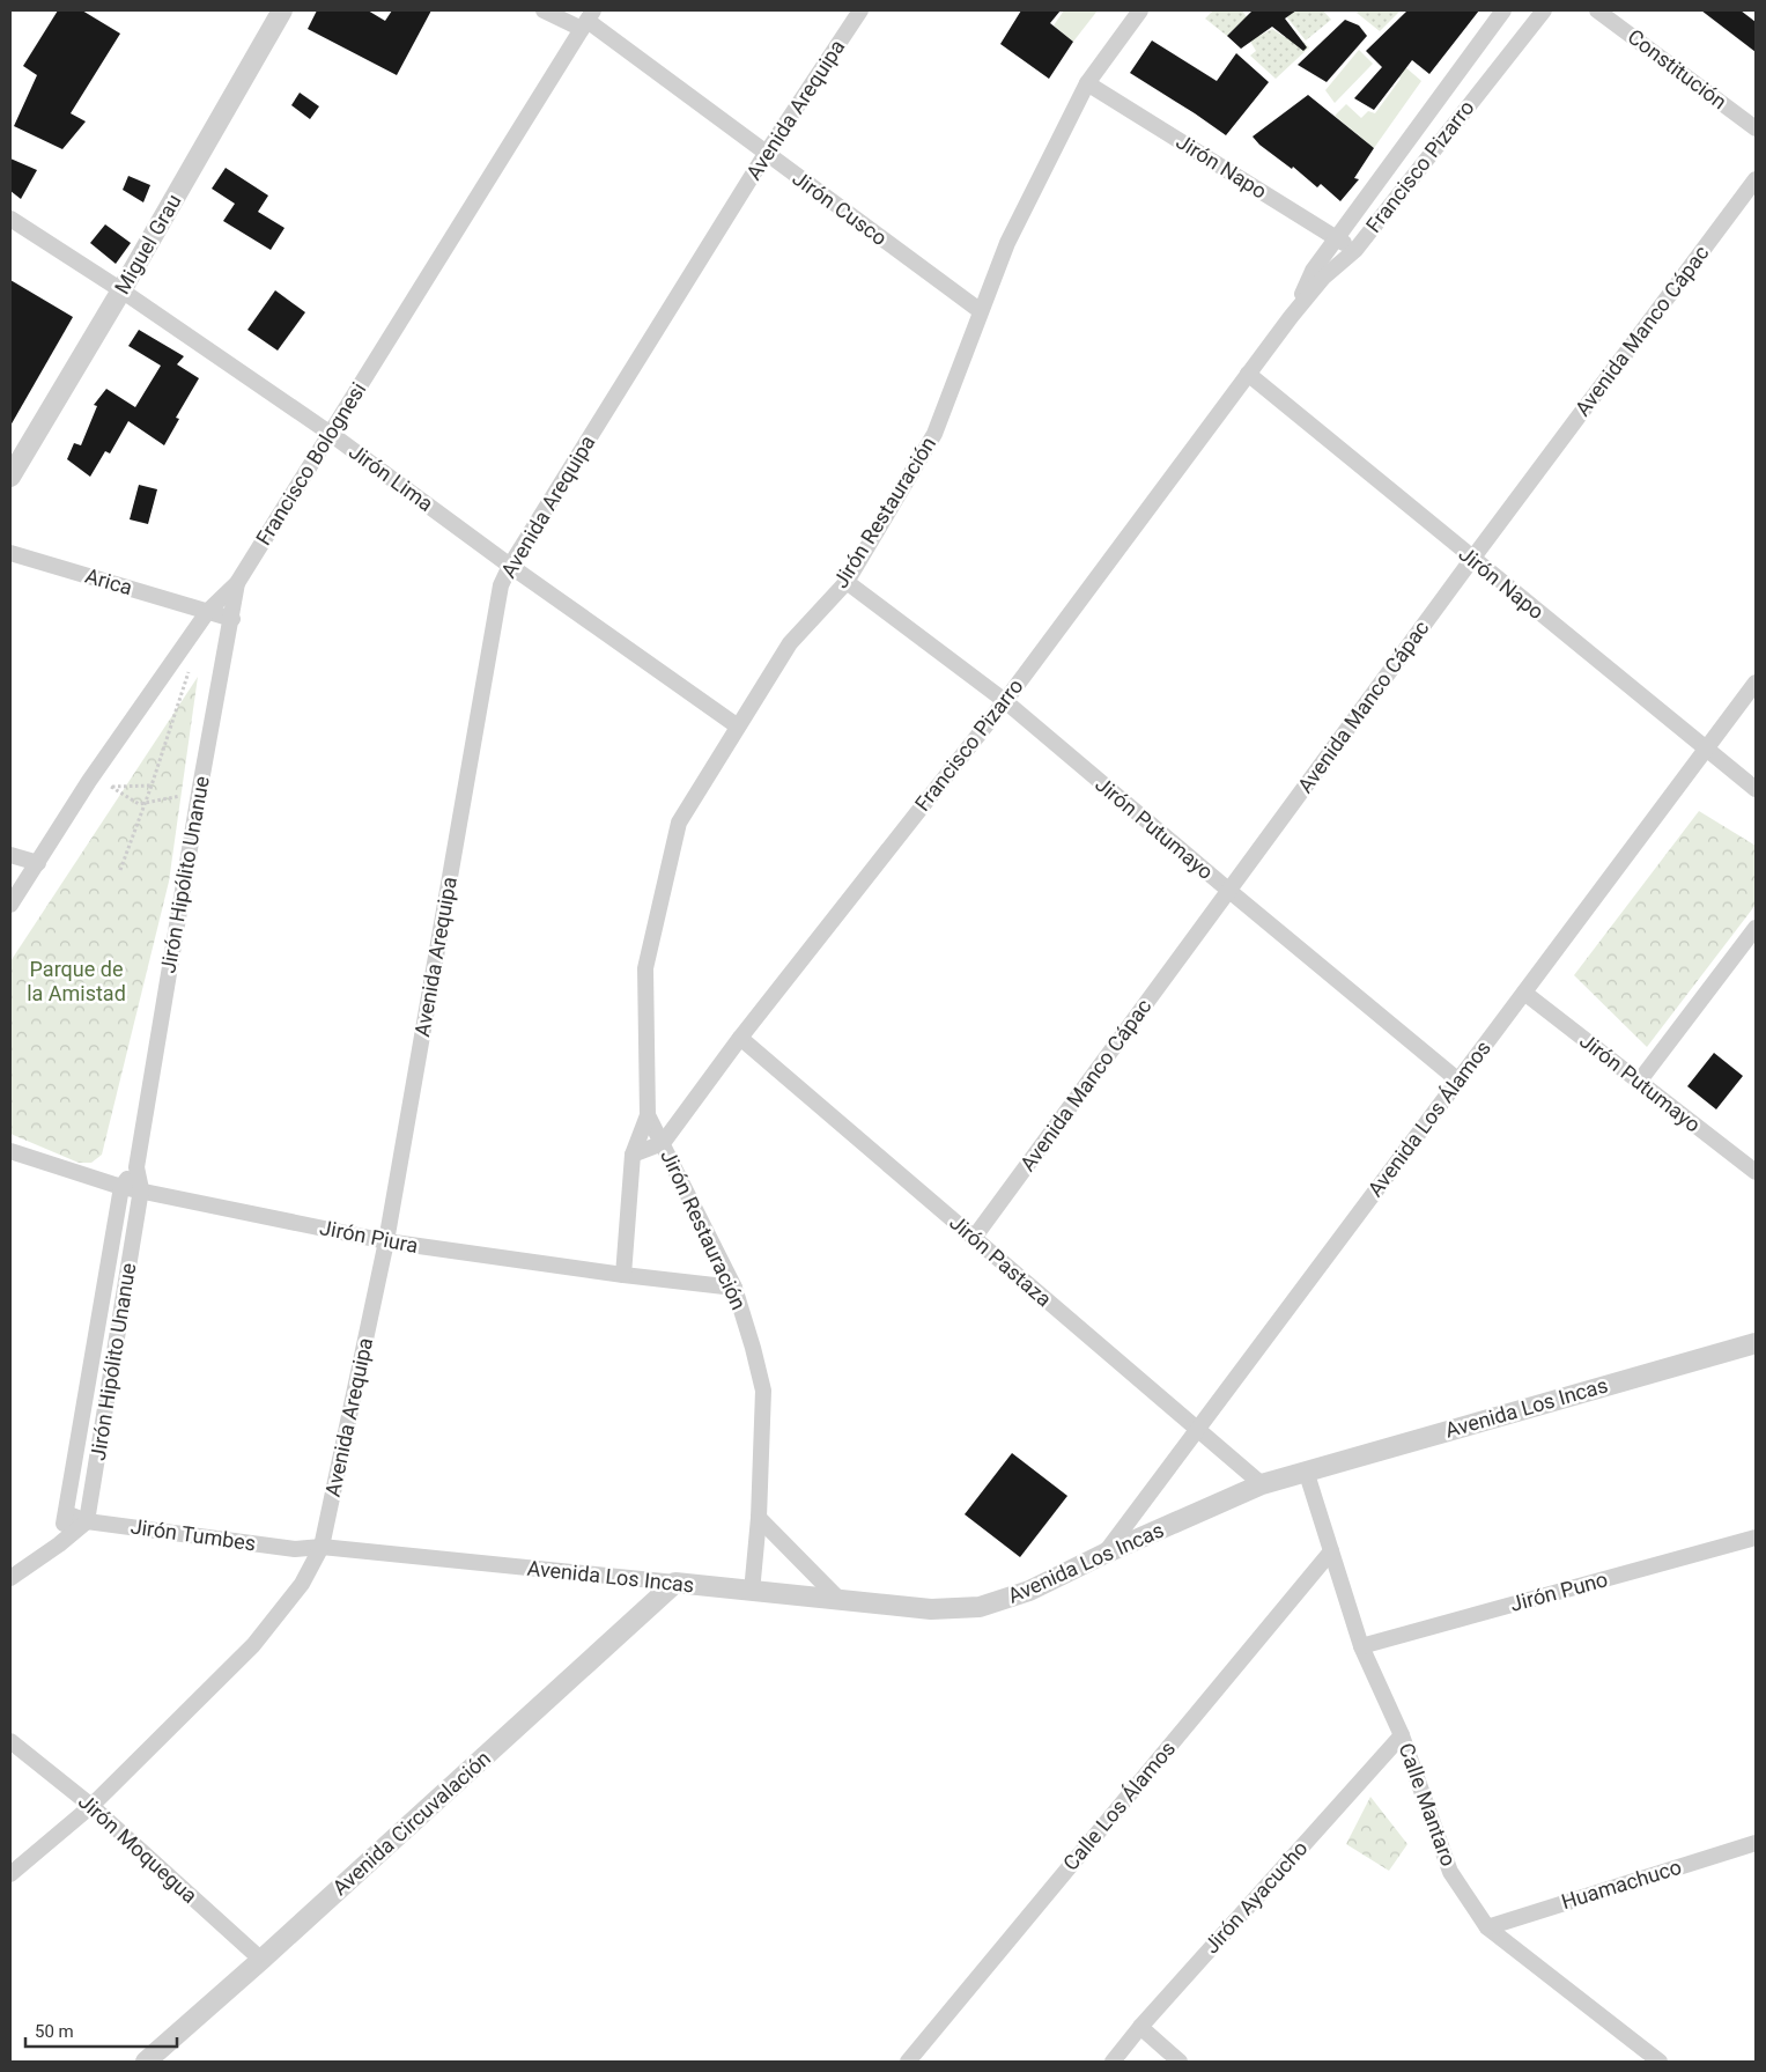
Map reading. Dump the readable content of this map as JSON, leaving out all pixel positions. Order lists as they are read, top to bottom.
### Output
{
  "streets": {
    "street": [
      "Constitución",
      "Avenida Arequipa",
      "Jirón Napo",
      "Francisco Pizarro",
      "Jirón Cusco",
      "Miguel Grau",
      "Avenida Manco Cápac",
      "Francisco Bolognesi",
      "Jirón Lima",
      "Jirón Restauración",
      "Arica",
      "Jirón Putumayo",
      "Jirón Hipólito Unanue",
      "Avenida Los Álamos",
      "Jirón Piura",
      "Jirón Pastaza",
      "Avenida Los Incas",
      "Jirón Tumbes",
      "Jirón Puno",
      "Calle Mantaro",
      "Calle Los Álamos",
      "Avenida Circuvalación",
      "Jirón Moquegua",
      "Huamachuco",
      "Jirón Ayacucho"
    ]
  },
  "crossings": [
    ["Avenida Arequipa", "Jirón Cusco"],
    ["Avenida Arequipa", "Jirón Lima"],
    ["Avenida Arequipa", "Jirón Piura"],
    ["Avenida Arequipa", "Avenida Los Incas"],
    ["Avenida Arequipa", "Jirón Tumbes"],
    ["Avenida Arequipa", "Jirón Moquegua"],
    ["Jirón Napo", "Francisco Pizarro"],
    ["Jirón Napo", "Avenida Manco Cápac"],
    ["Jirón Napo", "Jirón Restauración"],
    ["Jirón Napo", "Avenida Los Álamos"],
    ["Francisco Pizarro", "Jirón Restauración"],
    ["Francisco Pizarro", "Jirón Putumayo"],
    ["Francisco Pizarro", "Jirón Pastaza"],
    ["Jirón Cusco", "Francisco Bolognesi"],
    ["Jirón Cusco", "Jirón Restauración"],
    ["Miguel Grau", "Jirón Lima"],
    ["Avenida Manco Cápac", "Jirón Putumayo"],
    ["Avenida Manco Cápac", "Jirón Pastaza"],
    ["Francisco Bolognesi", "Jirón Lima"],
    ["Francisco Bolognesi", "Arica"],
    ["Francisco Bolognesi", "Jirón Hipólito Unanue"],
    ["Jirón Lima", "Jirón Restauración"],
    ["Jirón Restauración", "Jirón Putumayo"],
    ["Jirón Restauración", "Jirón Piura"],
    ["Jirón Restauración", "Avenida Los Incas"],
    ["Arica", "Jirón Hipólito Unanue"],
    ["Jirón Putumayo", "Avenida Los Álamos"],
    ["Jirón Hipólito Unanue", "Jirón Piura"],
    ["Jirón Hipólito Unanue", "Jirón Tumbes"],
    ["Avenida Los Álamos", "Jirón Pastaza"],
    ["Avenida Los Álamos", "Avenida Los Incas"],
    ["Jirón Pastaza", "Avenida Los Incas"],
    ["Avenida Los Incas", "Jirón Tumbes"],
    ["Avenida Los Incas", "Calle Mantaro"],
    ["Avenida Los Incas", "Avenida Circuvalación"],
    ["Jirón Puno", "Calle Mantaro"],
    ["Calle Mantaro", "Calle Los Álamos"],
    ["Calle Mantaro", "Huamachuco"],
    ["Calle Mantaro", "Jirón Ayacucho"],
    ["Avenida Circuvalación", "Jirón Moquegua"]
  ],
  "parks": ["Parque de la Amistad"],
  "scale_bar": "50 m"
}
